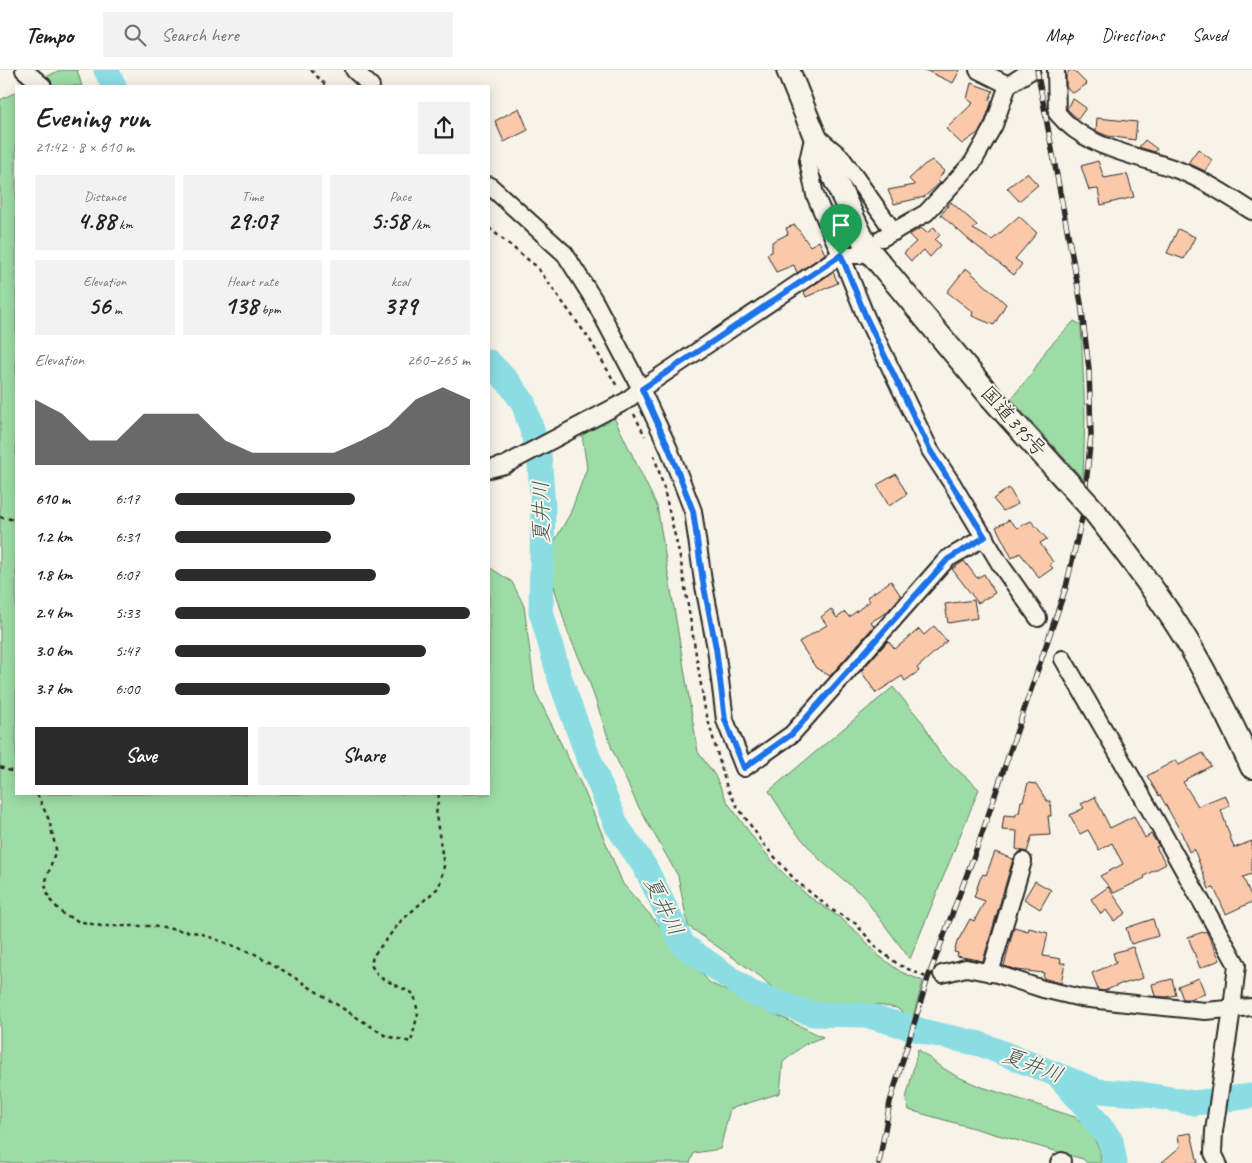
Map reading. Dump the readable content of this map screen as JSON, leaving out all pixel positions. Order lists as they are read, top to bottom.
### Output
{
  "streets": {
    "highway": ["国道395号"]
  },
  "water": ["夏井川"],
  "page": {
    "header": "Tempo",
    "search": "Search here",
    "nav": ["Map", "Directions", "Saved"],
    "heading": ["Evening run", "21:42 · 8 × 610 m"],
    "stats": [
      ["Distance", "4.88 km"],
      ["Time", "29:07"],
      ["Pace", "5:58 /km"],
      ["Elevation", "56 m"],
      ["Heart rate", "138 bpm"],
      ["kcal", "379"]
    ],
    "chart": ["Elevation", "260–265 m"],
    "list": [
      {
        "name": "610 m",
        "note": "6:17"
      },
      {
        "name": "1.2 km",
        "note": "6:31"
      },
      {
        "name": "1.8 km",
        "note": "6:07"
      },
      {
        "name": "2.4 km",
        "note": "5:33"
      },
      {
        "name": "3.0 km",
        "note": "5:47"
      },
      {
        "name": "3.7 km",
        "note": "6:00"
      }
    ],
    "buttons": ["Save", "Share"]
  }
}
